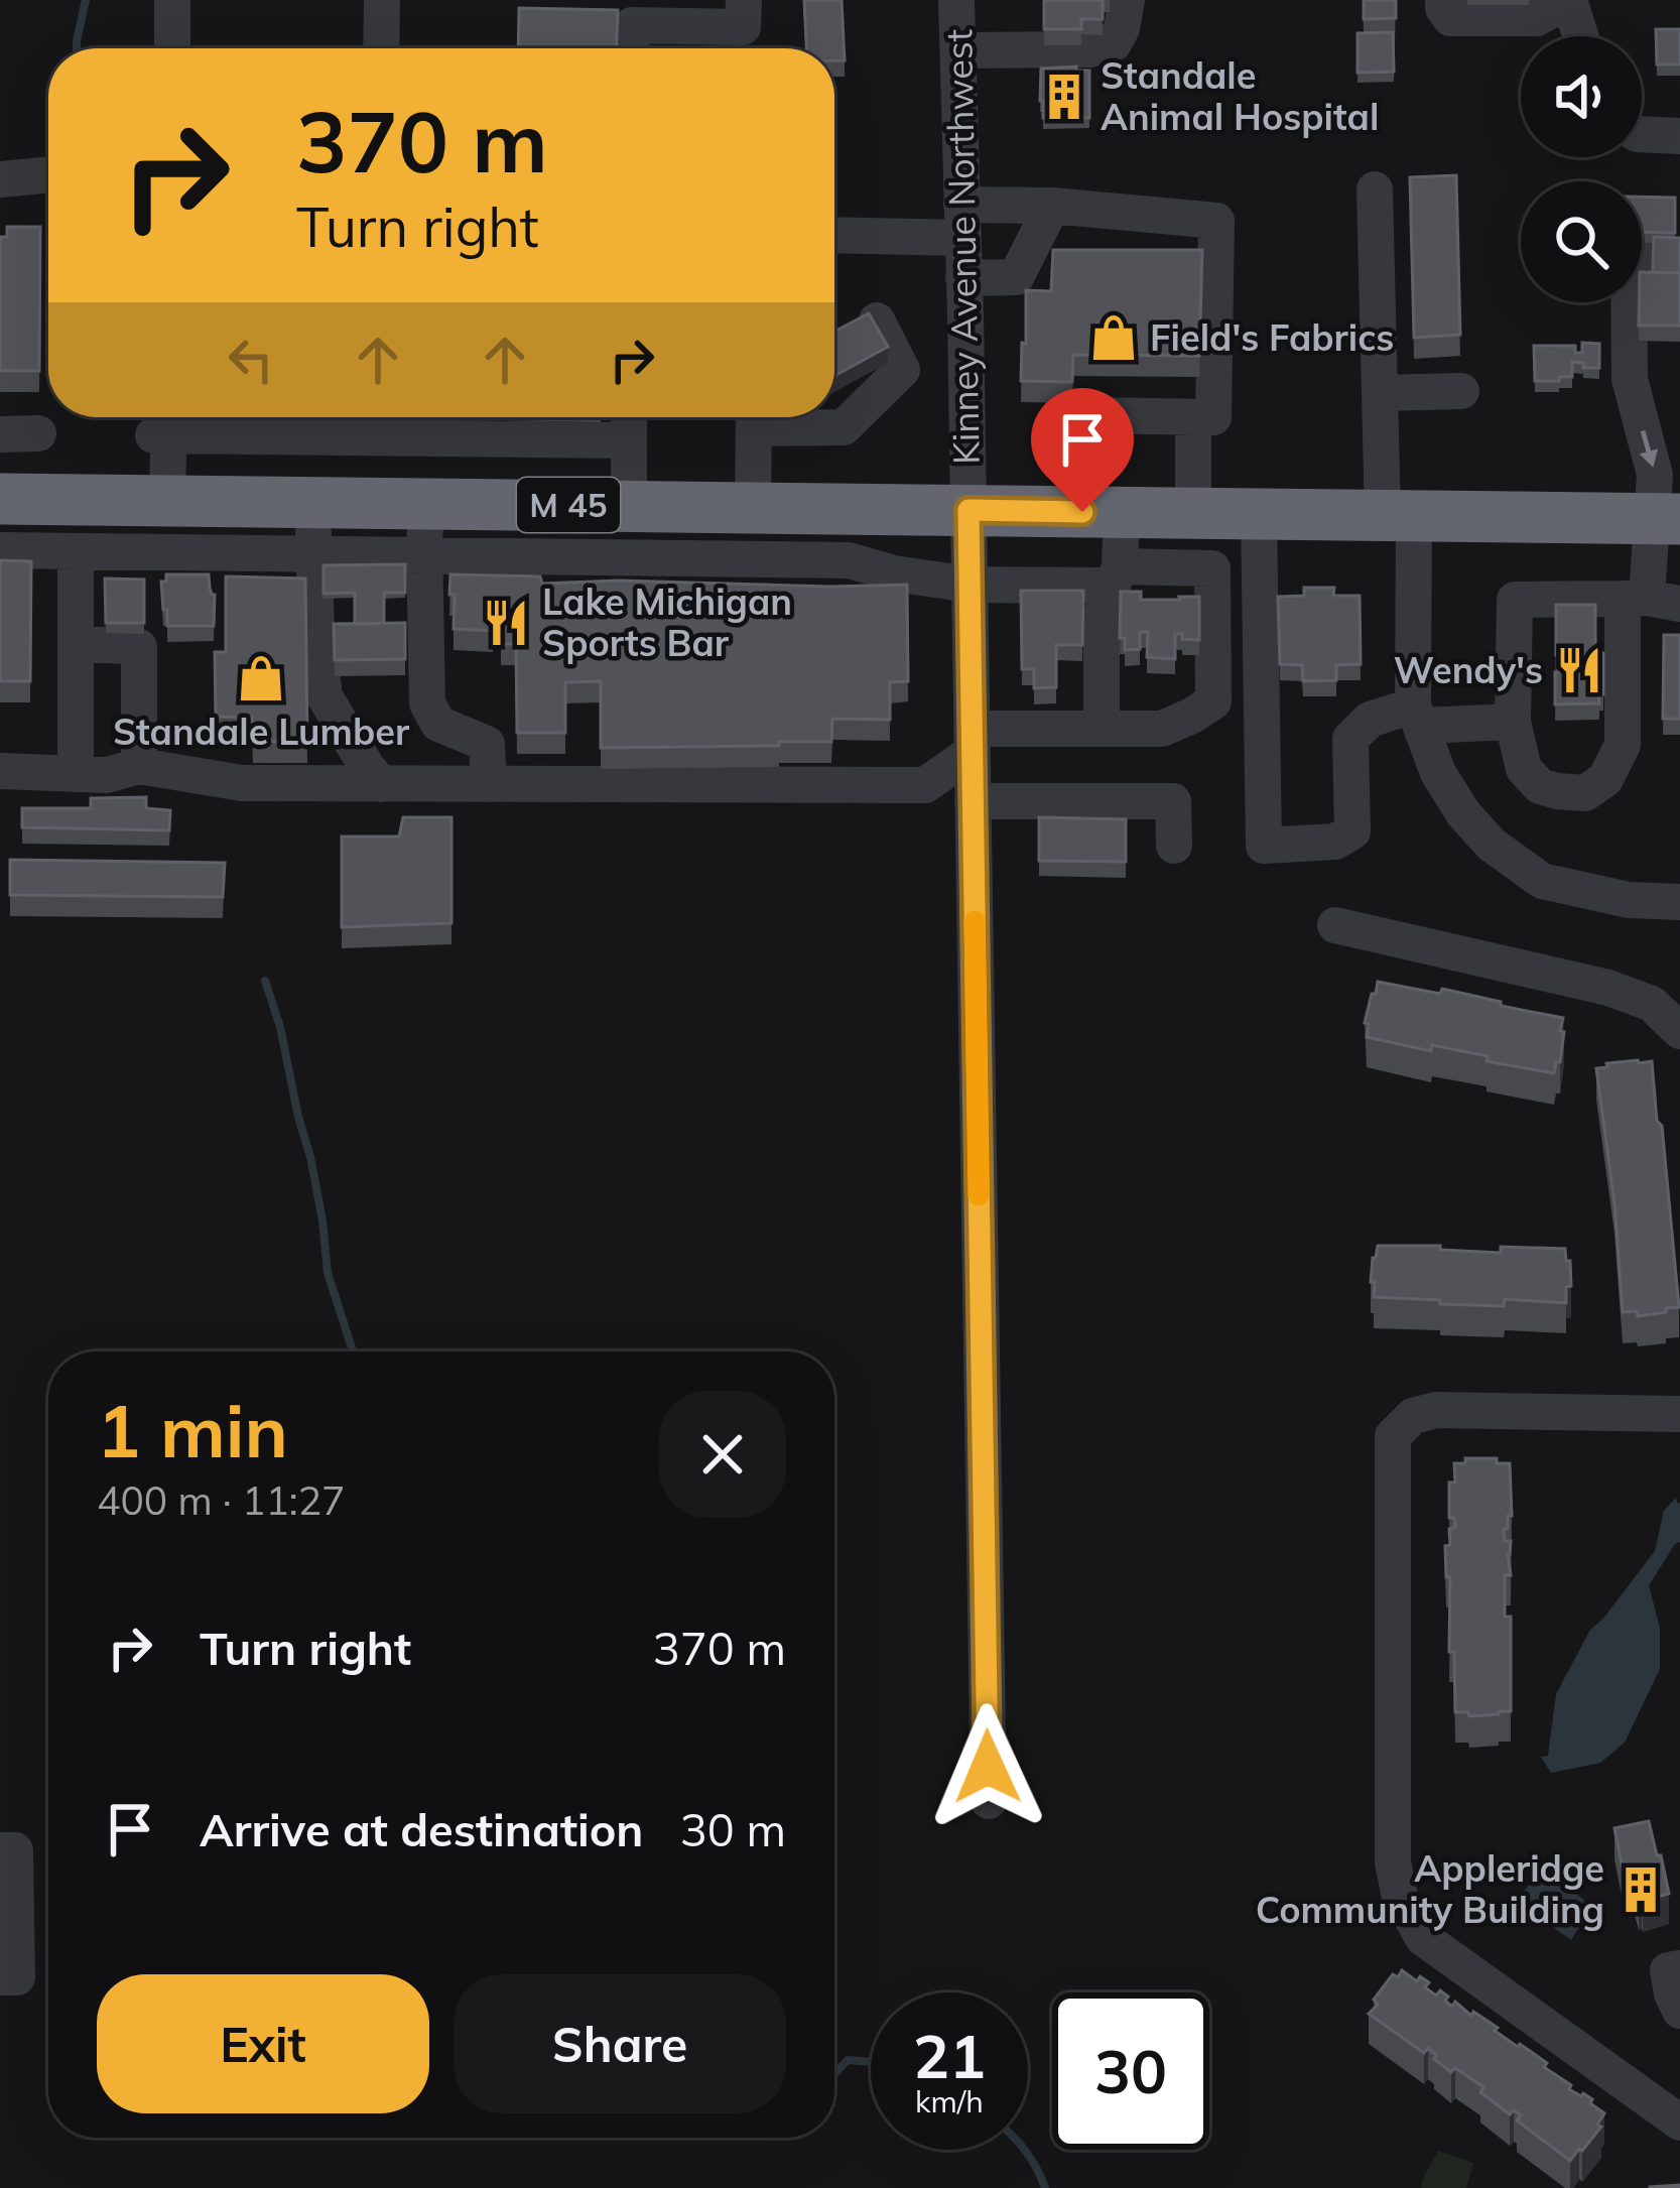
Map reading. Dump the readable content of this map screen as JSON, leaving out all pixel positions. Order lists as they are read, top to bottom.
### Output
{
  "streets": {
    "highway": ["M 45"],
    "street": ["Kinney Avenue Northwest"]
  },
  "crossings": [
    ["Kinney Avenue Northwest", "M 45"]
  ],
  "places": {
    "building": ["Standale Animal Hospital", "Appleridge Community Building"],
    "shop": ["Field's Fabrics", "Standale Lumber"],
    "restaurant": ["Lake Michigan Sports Bar", "Wendy's"]
  },
  "page": {
    "turn": ["370 m", "Turn right"],
    "heading": ["1 min", "400 m · 11:27"],
    "list": [
      {
        "name": "Turn right",
        "value": "370 m"
      },
      {
        "name": "Arrive at destination",
        "value": "30 m"
      }
    ],
    "buttons": ["Exit", "Share"],
    "speed": "21 km/h",
    "limit": "30"
  }
}
